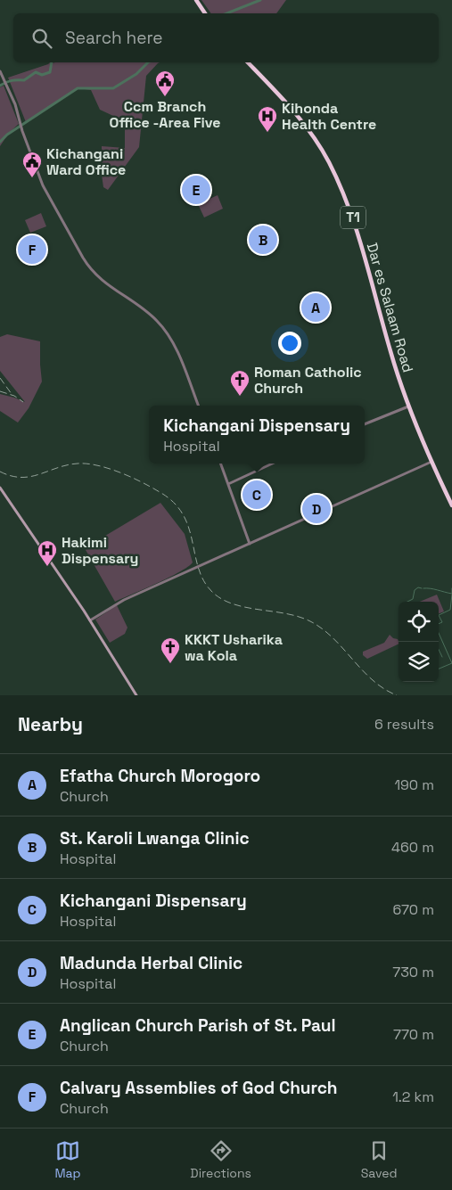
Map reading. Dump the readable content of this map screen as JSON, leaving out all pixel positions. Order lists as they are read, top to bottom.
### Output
{
  "streets": {
    "highway": ["T1", "Dar es Salaam Road"]
  },
  "places": {
    "public building": ["Ccm Branch Office -Area Five", "Kichangani Ward Office"],
    "hospital": ["Kihonda Health Centre", "Hakimi Dispensary"],
    "church": ["Roman Catholic Church", "KKKT Usharika wa Kola"]
  },
  "page": {
    "search": "Search here",
    "pins": [
      "E",
      "B",
      "F",
      "A",
      "C",
      "D"
    ],
    "popup": ["Kichangani Dispensary", "Hospital"],
    "heading": ["Nearby", "6 results"],
    "list": [
      {
        "mark": "A",
        "name": "Efatha Church Morogoro",
        "note": "Church",
        "value": "190 m"
      },
      {
        "mark": "B",
        "name": "St. Karoli Lwanga Clinic",
        "note": "Hospital",
        "value": "460 m"
      },
      {
        "mark": "C",
        "name": "Kichangani Dispensary",
        "note": "Hospital",
        "value": "670 m"
      },
      {
        "mark": "D",
        "name": "Madunda Herbal Clinic",
        "note": "Hospital",
        "value": "730 m"
      },
      {
        "mark": "E",
        "name": "Anglican Church Parish of St. Paul",
        "note": "Church",
        "value": "770 m"
      },
      {
        "mark": "F",
        "name": "Calvary Assemblies of God Church",
        "note": "Church",
        "value": "1.2 km"
      }
    ],
    "nav": ["Map", "Directions", "Saved"]
  }
}
